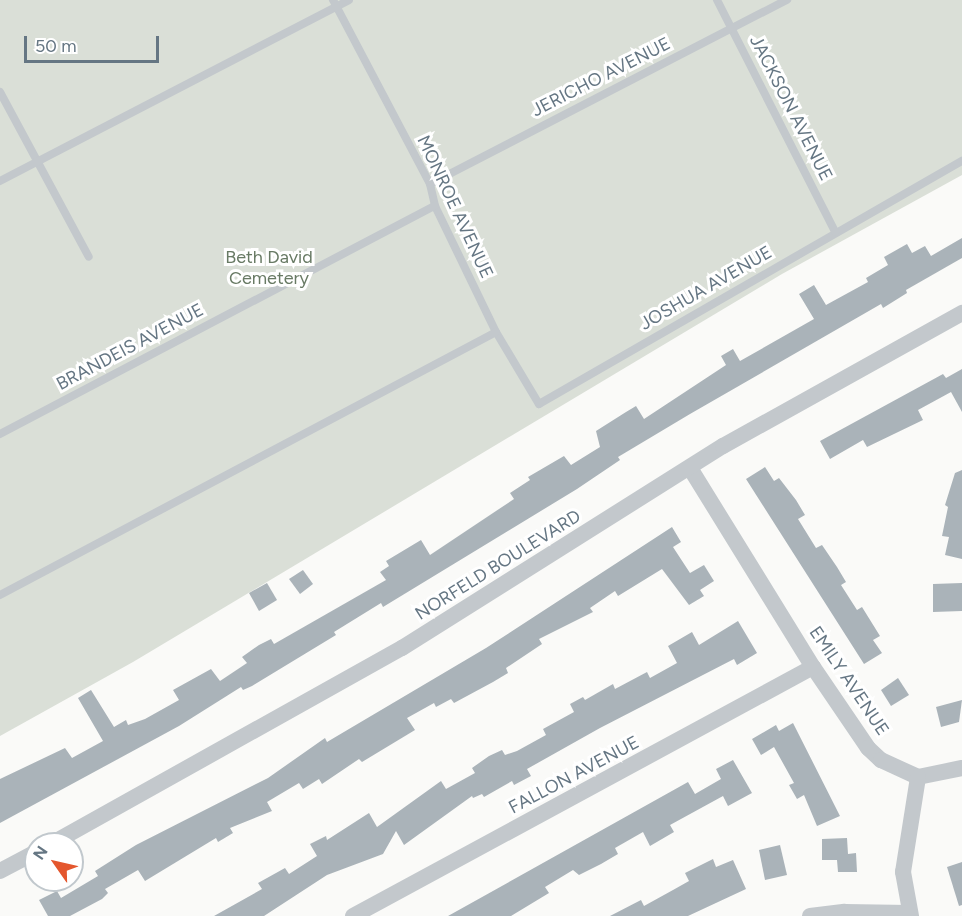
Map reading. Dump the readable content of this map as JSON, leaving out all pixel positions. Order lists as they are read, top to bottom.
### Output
{
  "streets": {
    "street": ["NORFELD BOULEVARD", "EMILY AVENUE", "FALLON AVENUE"],
    "lane": [
      "JERICHO AVENUE",
      "JACKSON AVENUE",
      "MONROE AVENUE",
      "JOSHUA AVENUE",
      "BRANDEIS AVENUE"
    ]
  },
  "crossings": [
    ["JERICHO AVENUE", "JACKSON AVENUE"],
    ["JERICHO AVENUE", "MONROE AVENUE"],
    ["JACKSON AVENUE", "JOSHUA AVENUE"],
    ["MONROE AVENUE", "JOSHUA AVENUE"],
    ["MONROE AVENUE", "BRANDEIS AVENUE"],
    ["NORFELD BOULEVARD", "EMILY AVENUE"],
    ["EMILY AVENUE", "FALLON AVENUE"]
  ],
  "parks": ["Beth David Cemetery"],
  "scale_bar": "50 m",
  "north": "top left"
}
